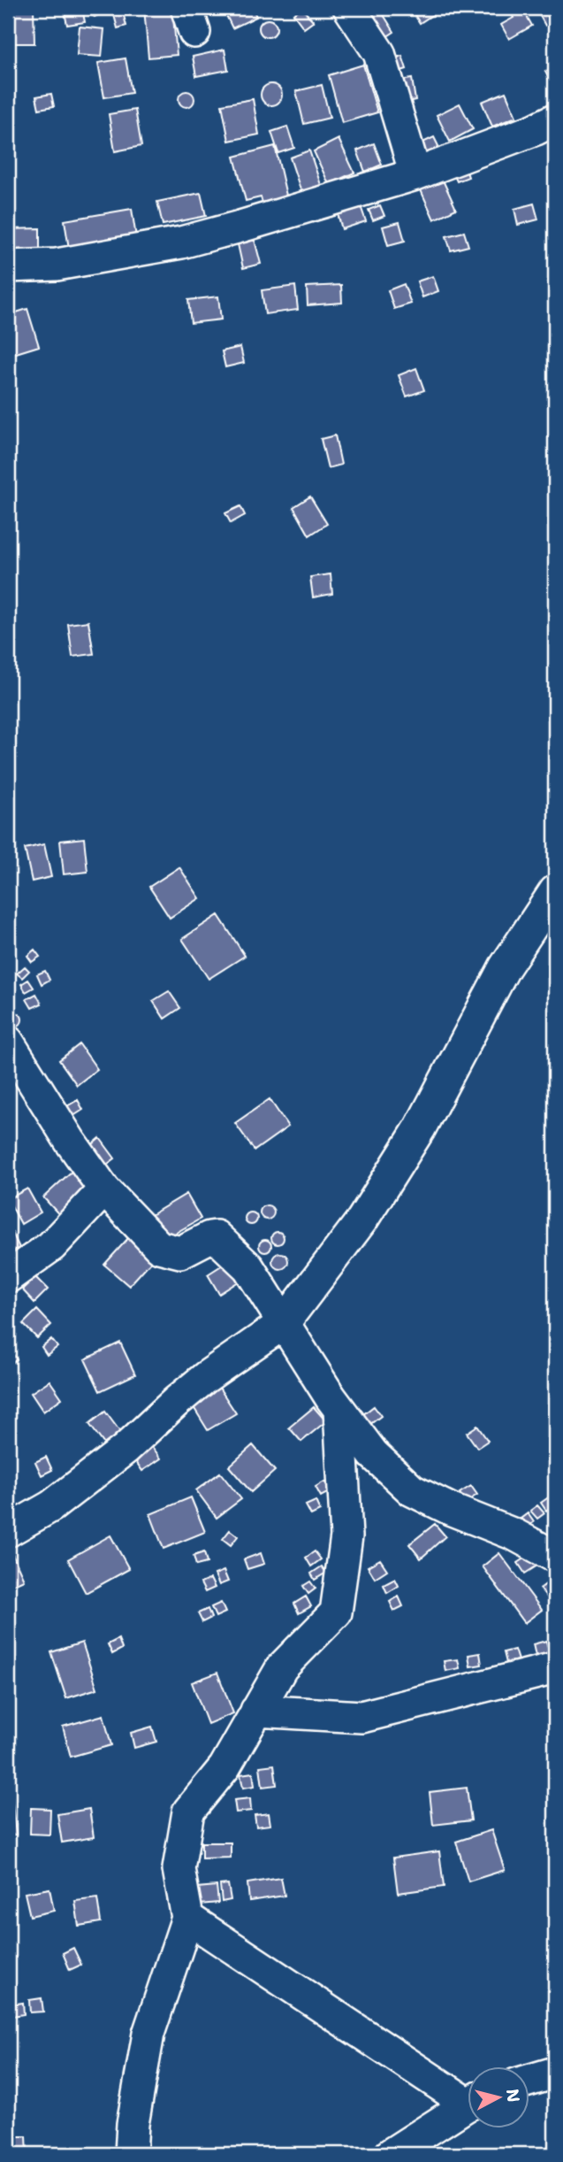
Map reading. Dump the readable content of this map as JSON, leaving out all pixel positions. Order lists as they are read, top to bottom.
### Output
{
  "north": "right"
}
